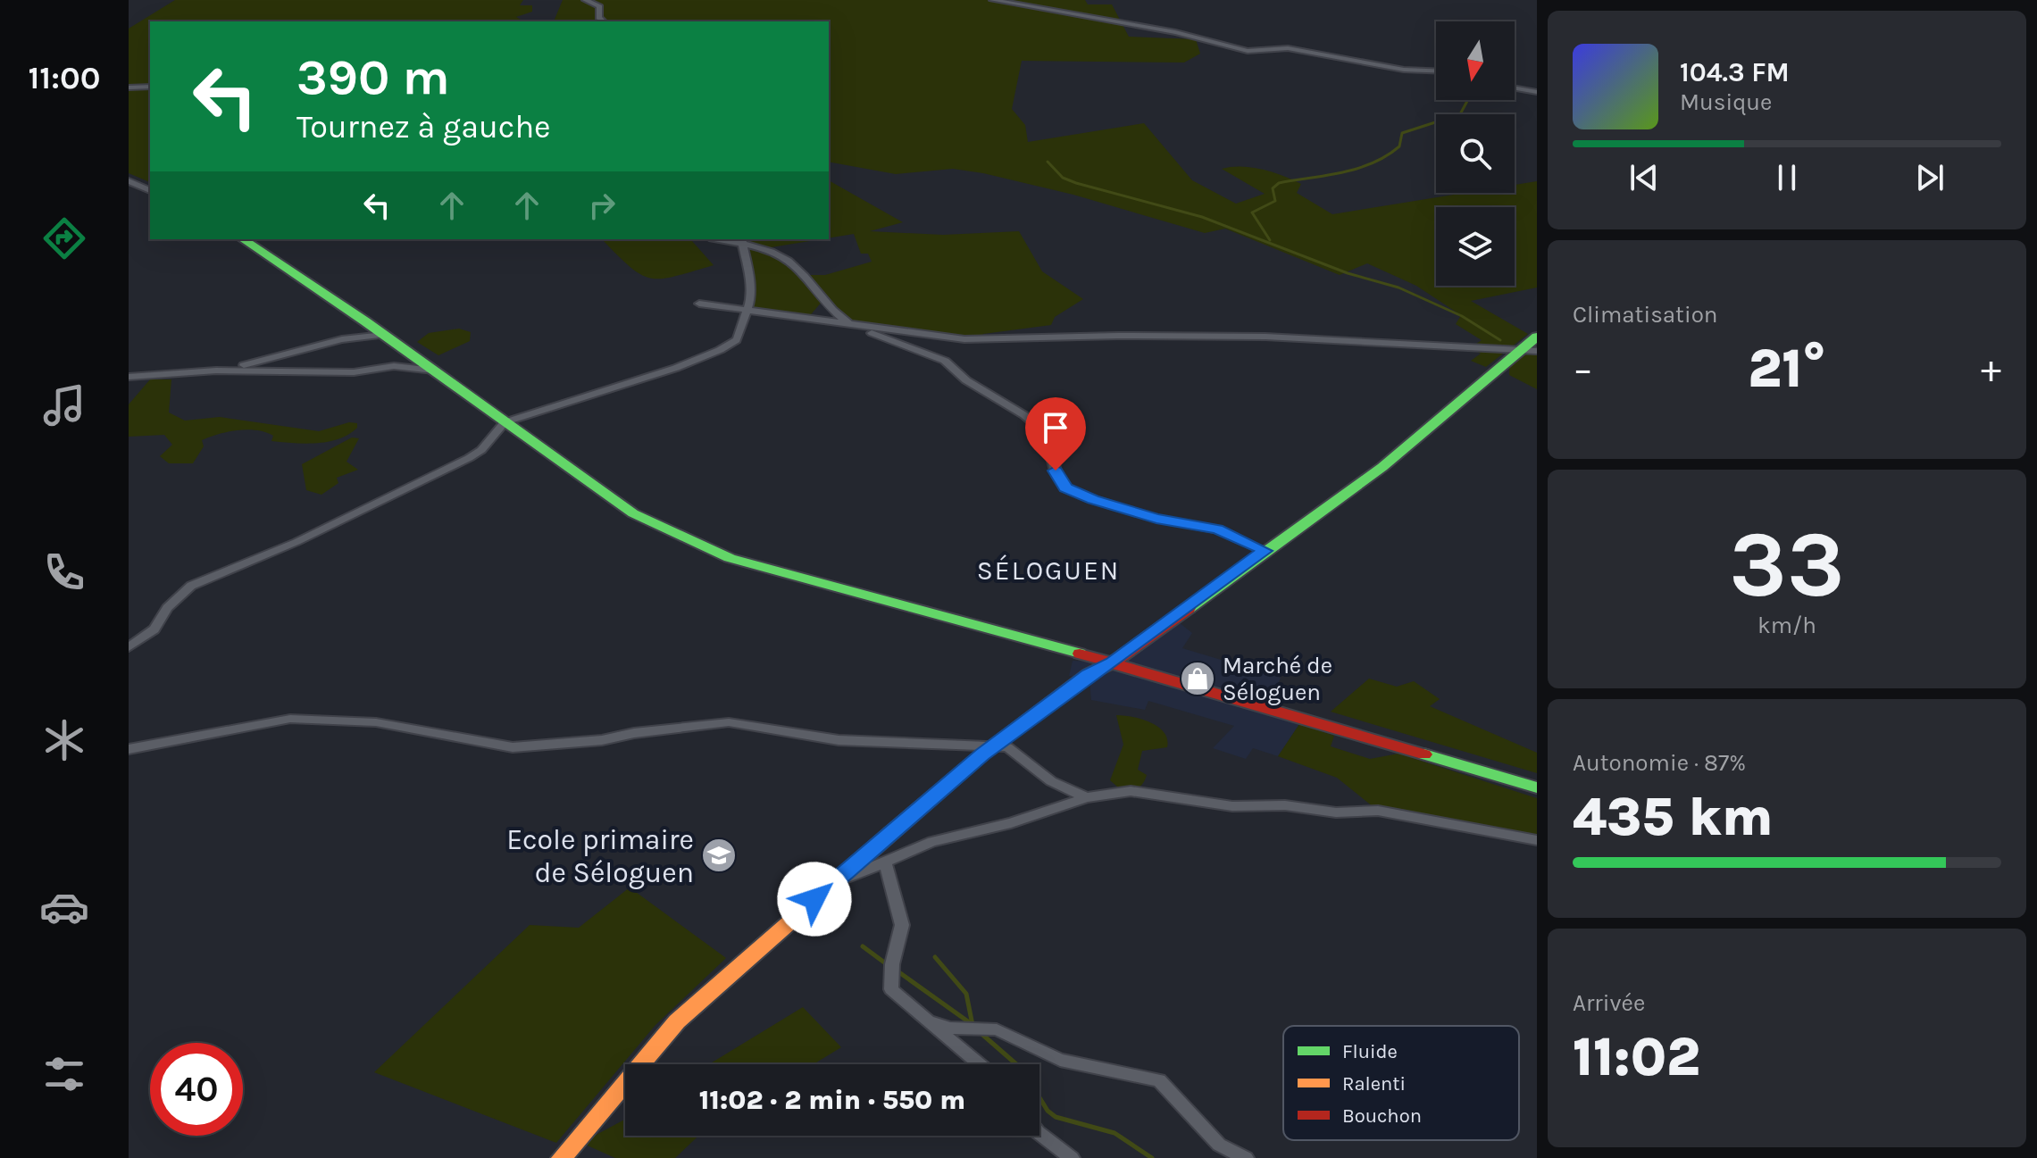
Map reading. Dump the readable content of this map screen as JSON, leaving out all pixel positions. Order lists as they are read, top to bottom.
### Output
{
  "districts": ["SÉLOGUEN"],
  "places": {
    "shop": ["Marché de Séloguen"],
    "school or university": ["Ecole primaire de Séloguen"]
  },
  "legend": ["Fluide", "Ralenti", "Bouchon"],
  "north": "bottom",
  "page": {
    "tabs": "11:00",
    "turn": ["390 m", "Tournez à gauche"],
    "song": ["104.3 FM", "Musique"],
    "tile": [
      "Climatisation",
      ["33", "km/h"],
      ["Autonomie · 87%", "435 km"],
      ["Arrivée", "11:02"]
    ],
    "heat": ["−", "21°", "+"],
    "limit": "40",
    "trip": "11:02 · 2 min · 550 m"
  }
}
